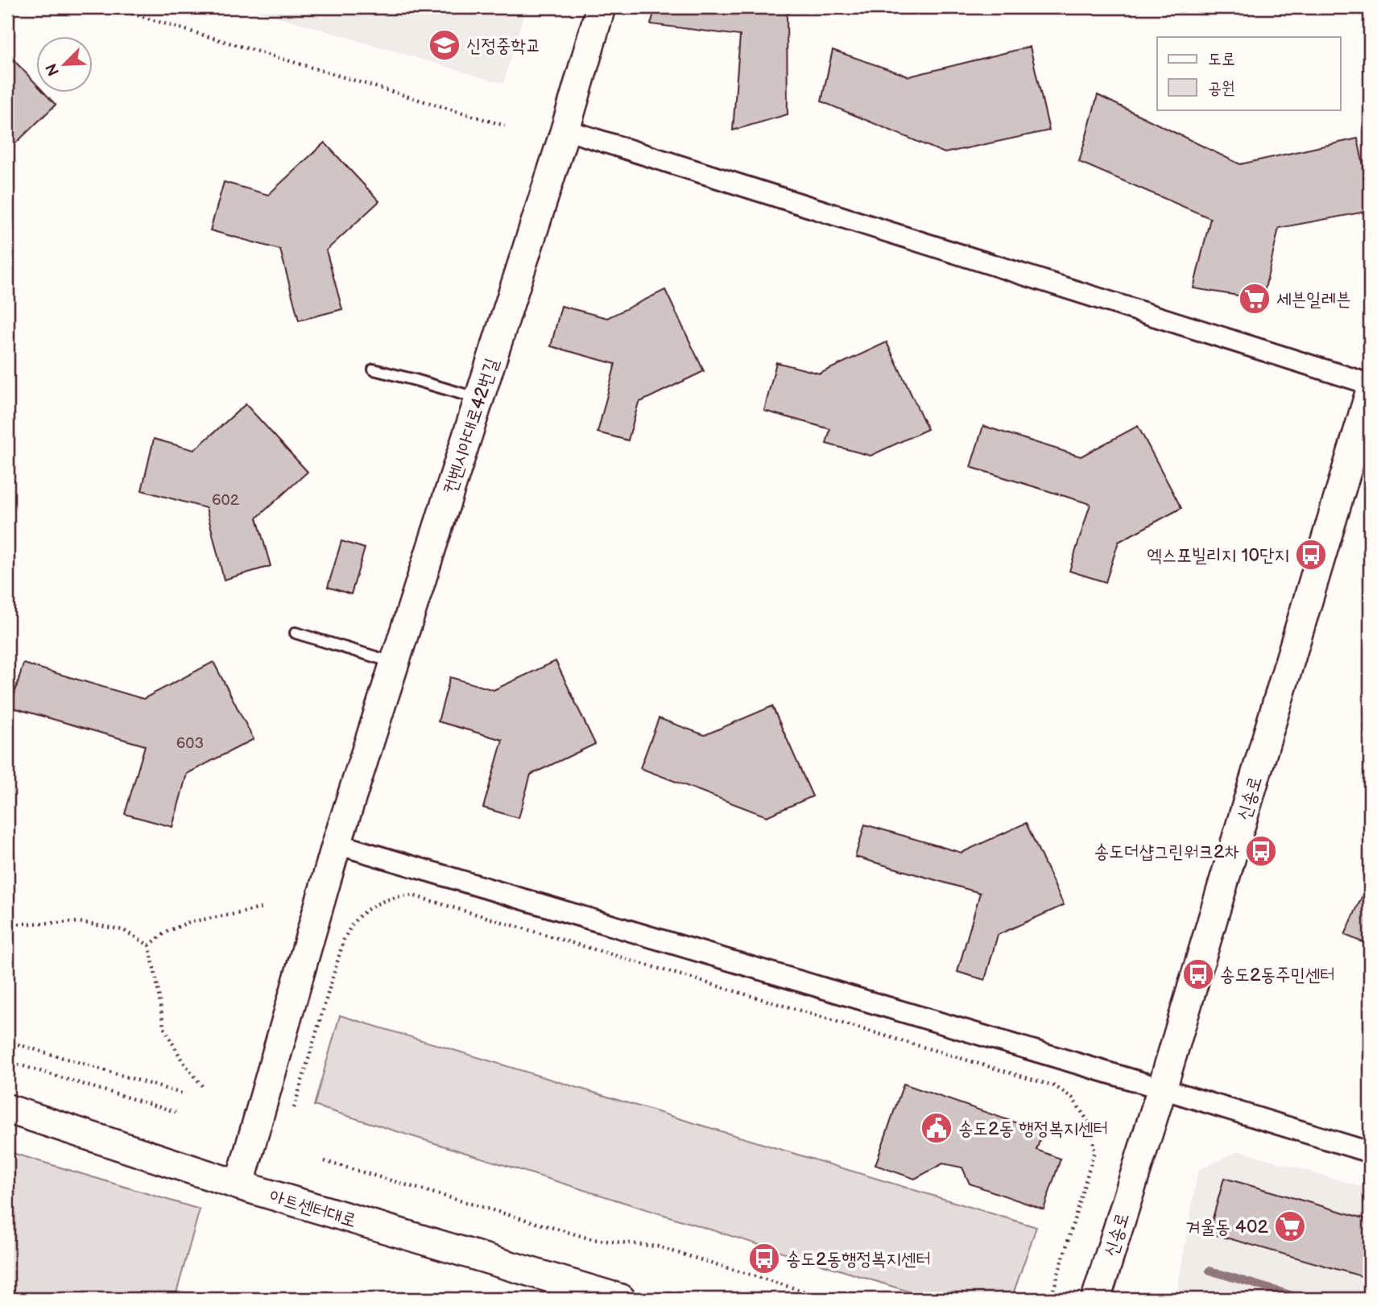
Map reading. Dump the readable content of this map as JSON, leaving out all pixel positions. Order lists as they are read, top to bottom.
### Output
{
  "streets": {
    "street": ["컨벤시아대로42번길", "신송로", "아트센터대로"]
  },
  "crossings": [
    ["컨벤시아대로42번길", "아트센터대로"]
  ],
  "places": {
    "school or university": ["신정중학교"],
    "supermarket": ["세븐일레븐", "겨울동 402"],
    "bus stop": [
      "엑스포빌리지 10단지",
      "송도더샵그린워크2차",
      "송도2동주민센터",
      "송도2동행정복지센터"
    ],
    "public building": ["송도2동 행정복지센터"]
  },
  "house_numbers": ["602", "603"],
  "legend": ["도로", "공원"],
  "north": "bottom left"
}
